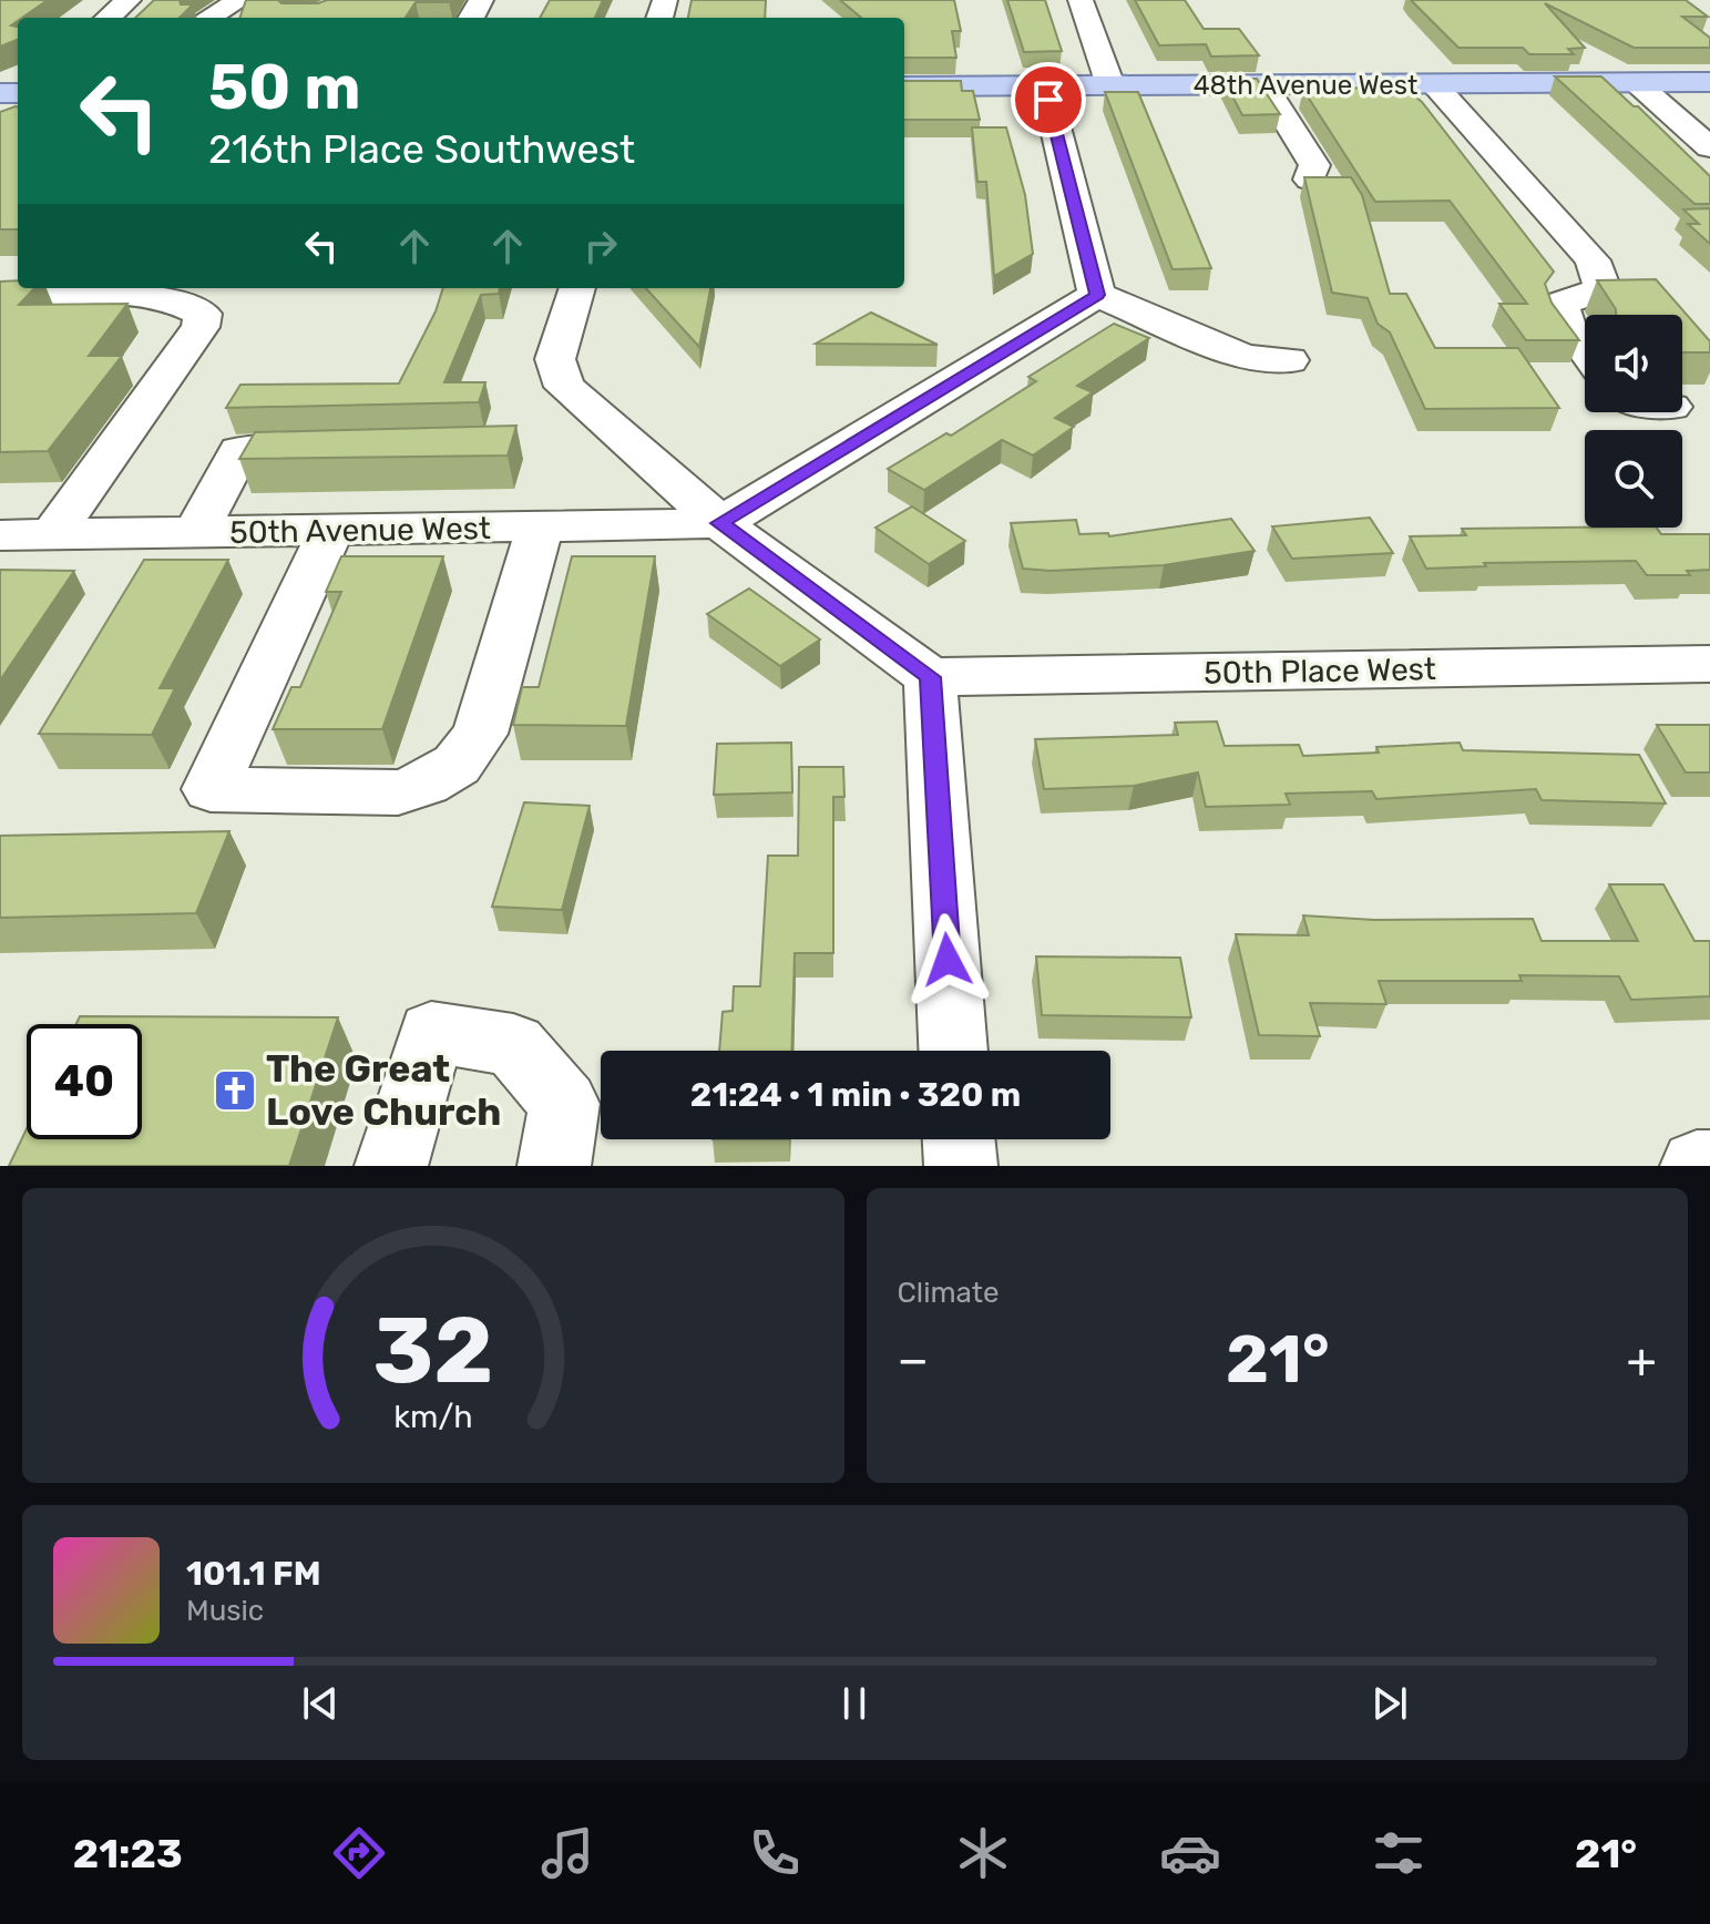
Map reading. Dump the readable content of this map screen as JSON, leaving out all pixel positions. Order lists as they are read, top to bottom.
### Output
{
  "streets": {
    "main road": ["48th Avenue West"],
    "street": ["50th Avenue West", "50th Place West"]
  },
  "places": {
    "church": ["The Great Love Church"]
  },
  "page": {
    "turn": ["50 m", "216th Place Southwest"],
    "limit": "40",
    "trip": "21:24 · 1 min · 320 m",
    "tile": "Climate",
    "heat": ["−", "21°", "+"],
    "song": ["101.1 FM", "Music"],
    "tabs": ["21:23", "21°"],
    "gauge": ["32", "km/h"]
  }
}
